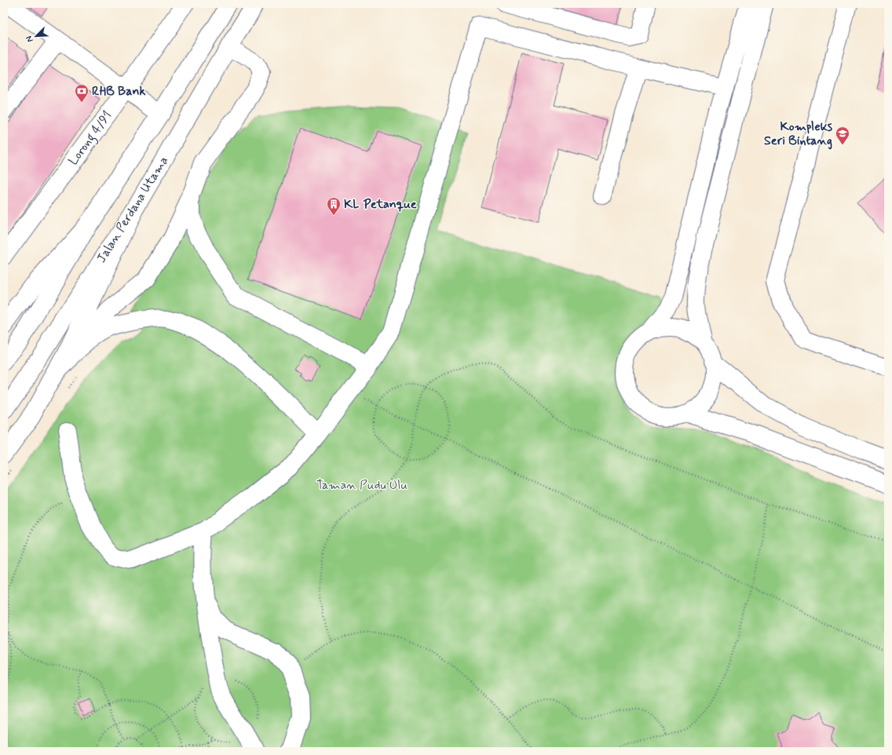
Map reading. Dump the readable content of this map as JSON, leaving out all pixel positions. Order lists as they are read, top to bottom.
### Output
{
  "streets": {
    "main road": ["Lorong 4/91", "Jalan Perdana Utama"]
  },
  "parks": ["Taman Pudu Ulu"],
  "places": {
    "bank": ["RHB Bank"],
    "school or university": ["Kompleks Seri Bintang"],
    "building": ["KL Petanque"]
  },
  "north": "bottom left"
}
